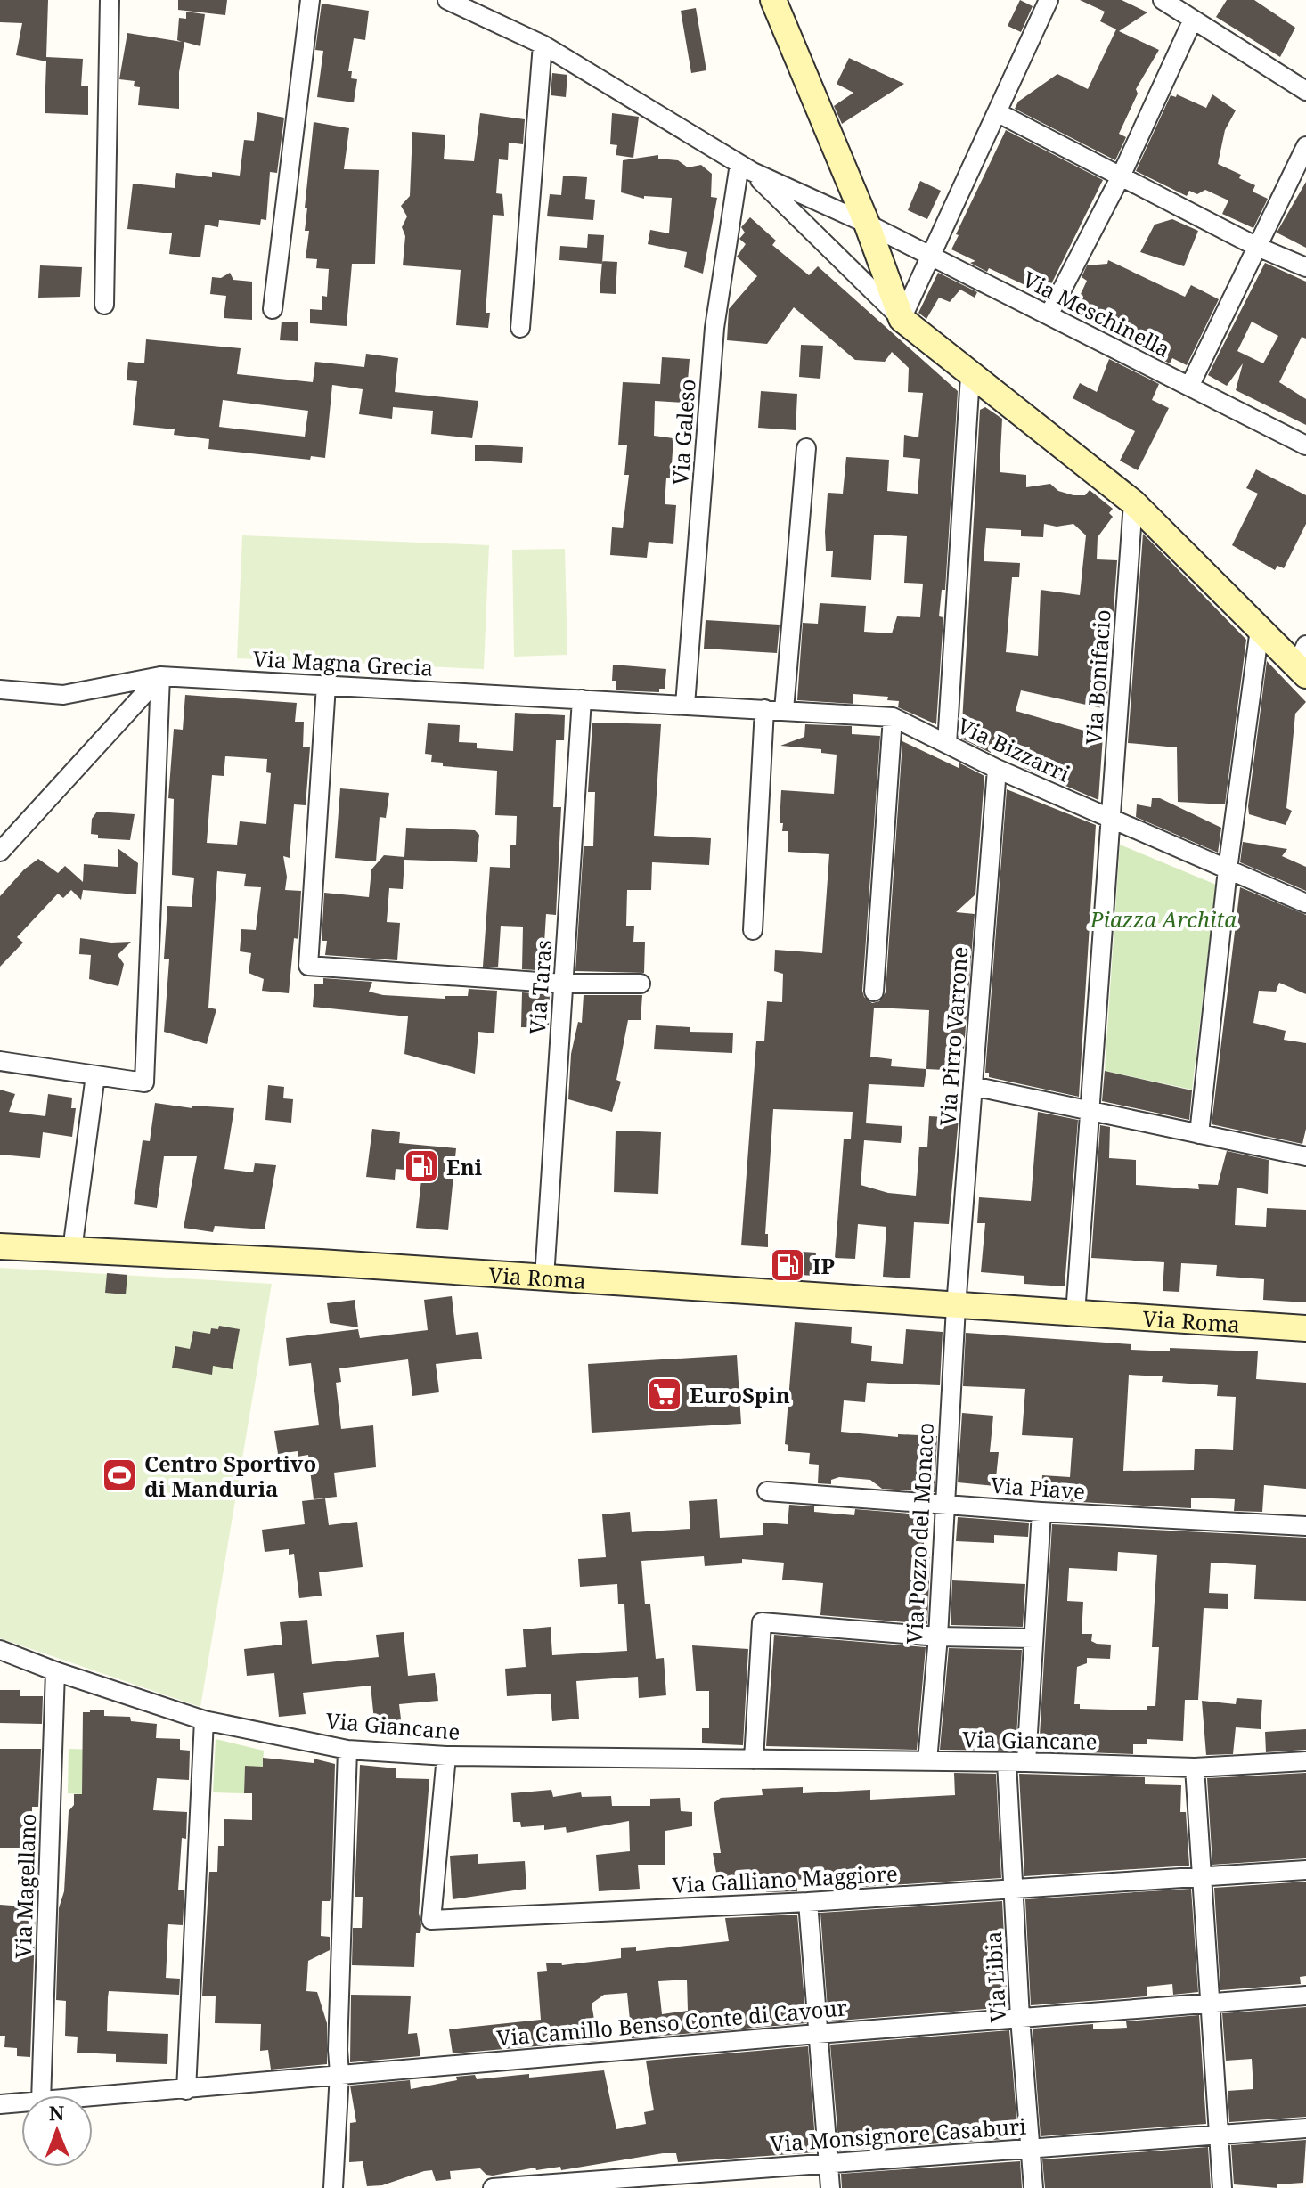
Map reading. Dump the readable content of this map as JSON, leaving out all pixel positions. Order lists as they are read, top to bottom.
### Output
{
  "streets": {
    "street": [
      "Via Meschinella",
      "Via Galeso",
      "Via Magna Grecia",
      "Via Bonifacio",
      "Via Bizzarri",
      "Via Taras",
      "Via Pirro Varrone",
      "Via Roma",
      "Via Piave",
      "Via Pozzo del Monaco",
      "Via Giancane",
      "Via Galliano Maggiore",
      "Via Magellano",
      "Via Libia",
      "Via Camillo Benso Conte di Cavour",
      "Via Monsignore Casaburi"
    ]
  },
  "crossings": [
    ["Via Meschinella", "Via Galeso"],
    ["Via Galeso", "Via Magna Grecia"],
    ["Via Galeso", "Via Bizzarri"],
    ["Via Magna Grecia", "Via Bizzarri"],
    ["Via Magna Grecia", "Via Taras"],
    ["Via Bonifacio", "Via Bizzarri"],
    ["Via Bizzarri", "Via Pirro Varrone"],
    ["Via Taras", "Via Roma"],
    ["Via Pirro Varrone", "Via Roma"],
    ["Via Pirro Varrone", "Via Pozzo del Monaco"],
    ["Via Roma", "Via Pozzo del Monaco"],
    ["Via Piave", "Via Pozzo del Monaco"],
    ["Via Pozzo del Monaco", "Via Giancane"],
    ["Via Giancane", "Via Galliano Maggiore"],
    ["Via Giancane", "Via Magellano"],
    ["Via Giancane", "Via Libia"],
    ["Via Galliano Maggiore", "Via Libia"],
    ["Via Libia", "Via Camillo Benso Conte di Cavour"],
    ["Via Libia", "Via Monsignore Casaburi"]
  ],
  "parks": ["Piazza Archita"],
  "places": {
    "fuel station": ["Eni", "IP"],
    "supermarket": ["EuroSpin"],
    "sports": ["Centro Sportivo di Manduria"]
  },
  "north": "top"
}
